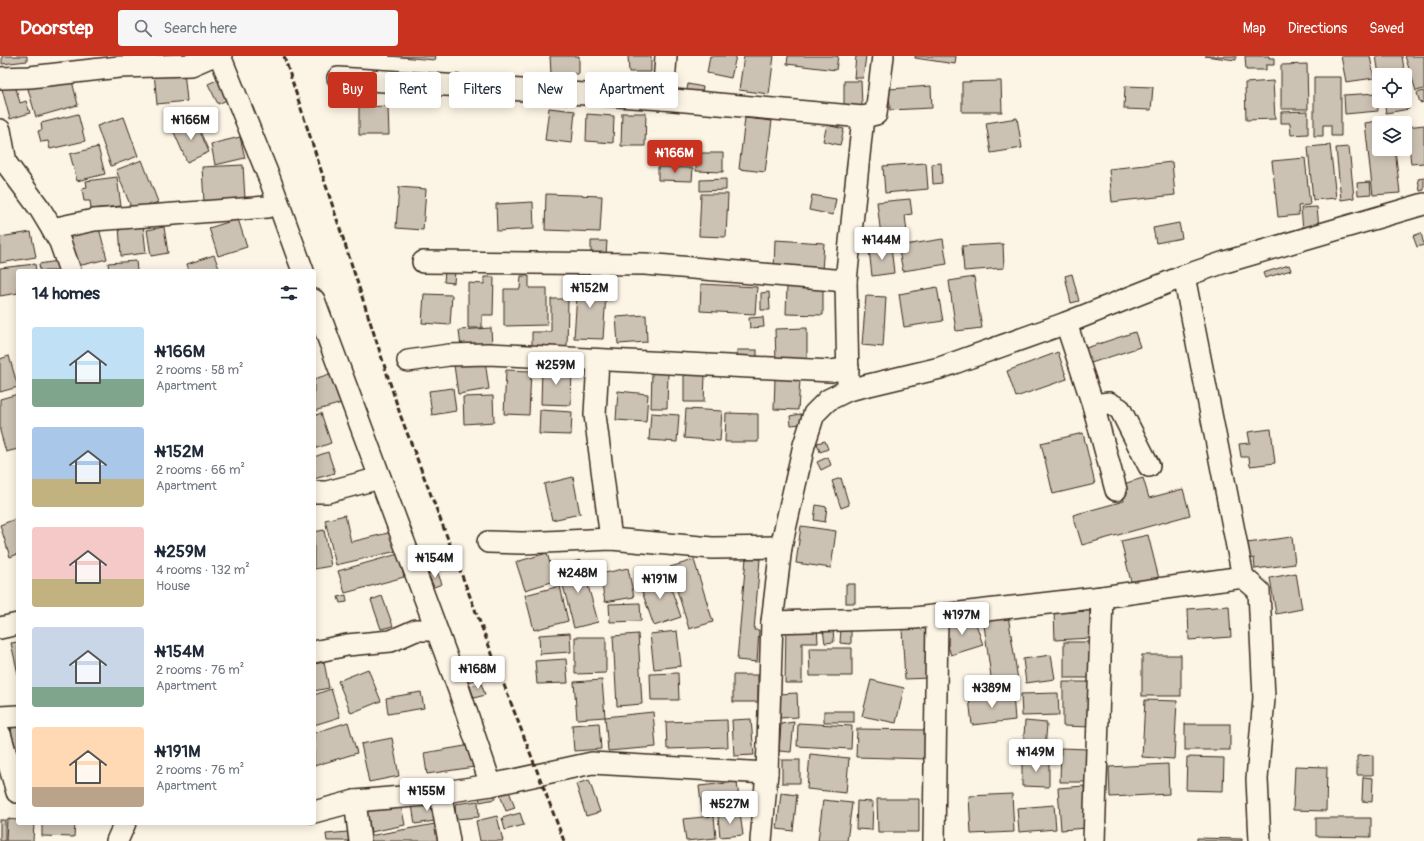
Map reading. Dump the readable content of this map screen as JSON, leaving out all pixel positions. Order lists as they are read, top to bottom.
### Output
{
  "page": {
    "header": "Doorstep",
    "search": "Search here",
    "nav": ["Map", "Directions", "Saved"],
    "chip": [
      "Buy",
      "Rent",
      "Filters",
      "New",
      "Apartment"
    ],
    "price": [
      "₦166M",
      "₦166M",
      "₦144M",
      "₦152M",
      "₦259M",
      "₦154M",
      "₦248M",
      "₦191M",
      "₦197M",
      "₦168M",
      "₦389M",
      "₦149M",
      "₦155M",
      "₦527M"
    ],
    "heading": "14 homes",
    "list": [
      {
        "name": "₦166M",
        "note": "2 rooms · 58 m² · Apartment"
      },
      {
        "name": "₦152M",
        "note": "2 rooms · 66 m² · Apartment"
      },
      {
        "name": "₦259M",
        "note": "4 rooms · 132 m² · House"
      },
      {
        "name": "₦154M",
        "note": "2 rooms · 76 m² · Apartment"
      },
      {
        "name": "₦191M",
        "note": "2 rooms · 76 m² · Apartment"
      }
    ]
  }
}
